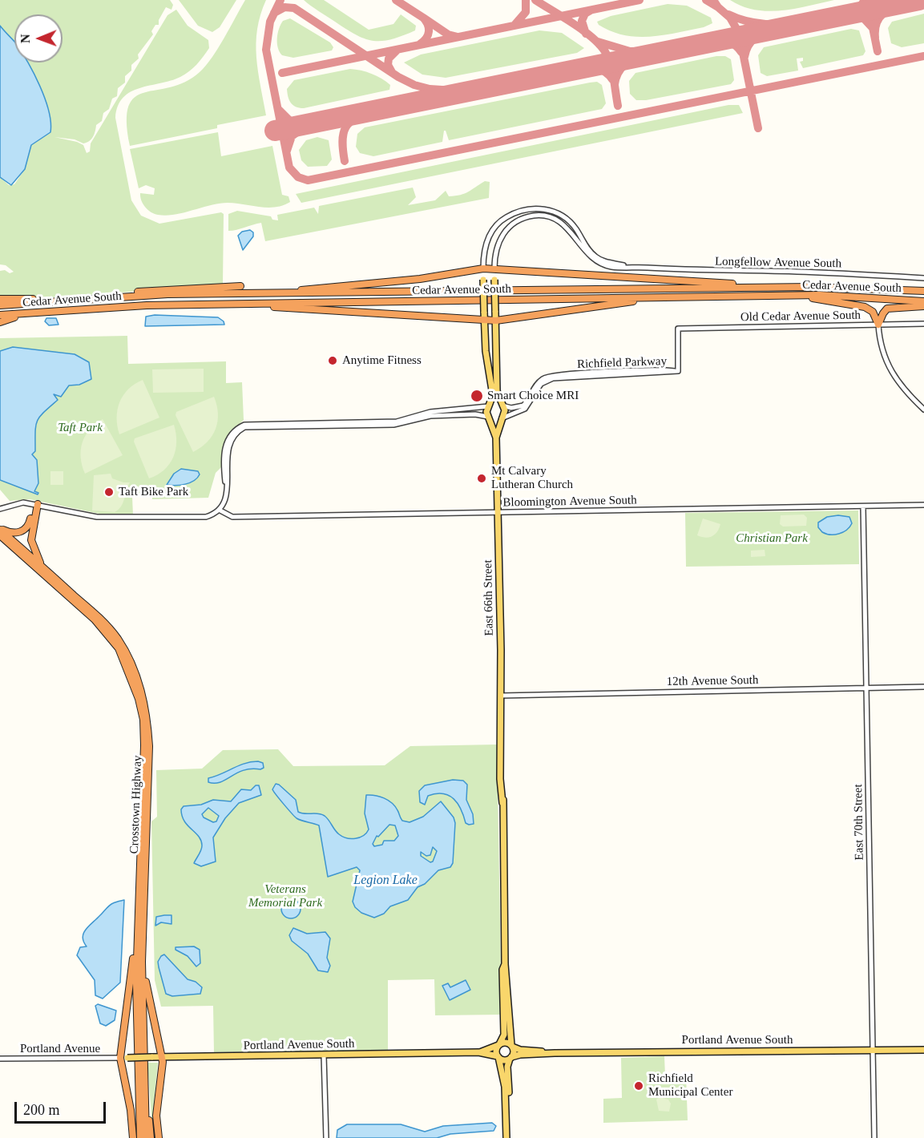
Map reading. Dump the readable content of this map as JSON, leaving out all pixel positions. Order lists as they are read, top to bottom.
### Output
{
  "streets": {
    "highway": ["Cedar Avenue South", "Crosstown Highway"],
    "main road": ["East 66th Street", "Portland Avenue South"],
    "street": [
      "Longfellow Avenue South",
      "Old Cedar Avenue South",
      "Richfield Parkway",
      "Bloomington Avenue South",
      "12th Avenue South",
      "East 70th Street",
      "Portland Avenue"
    ]
  },
  "crossings": [
    ["Old Cedar Avenue South", "Richfield Parkway"],
    ["Richfield Parkway", "East 66th Street"],
    ["Bloomington Avenue South", "East 66th Street"],
    ["Bloomington Avenue South", "East 70th Street"],
    ["East 66th Street", "12th Avenue South"],
    ["East 66th Street", "Portland Avenue South"],
    ["12th Avenue South", "East 70th Street"],
    ["East 70th Street", "Portland Avenue South"],
    ["Portland Avenue South", "Portland Avenue"]
  ],
  "water": ["Legion Lake"],
  "parks": ["Taft Park", "Christian Park", "Veterans Memorial Park"],
  "places": [
    "Anytime Fitness",
    "Smart Choice MRI",
    "Mt Calvary Lutheran Church",
    "Taft Bike Park",
    "Richfield Municipal Center"
  ],
  "scale_bar": "200 m",
  "north": "left"
}
